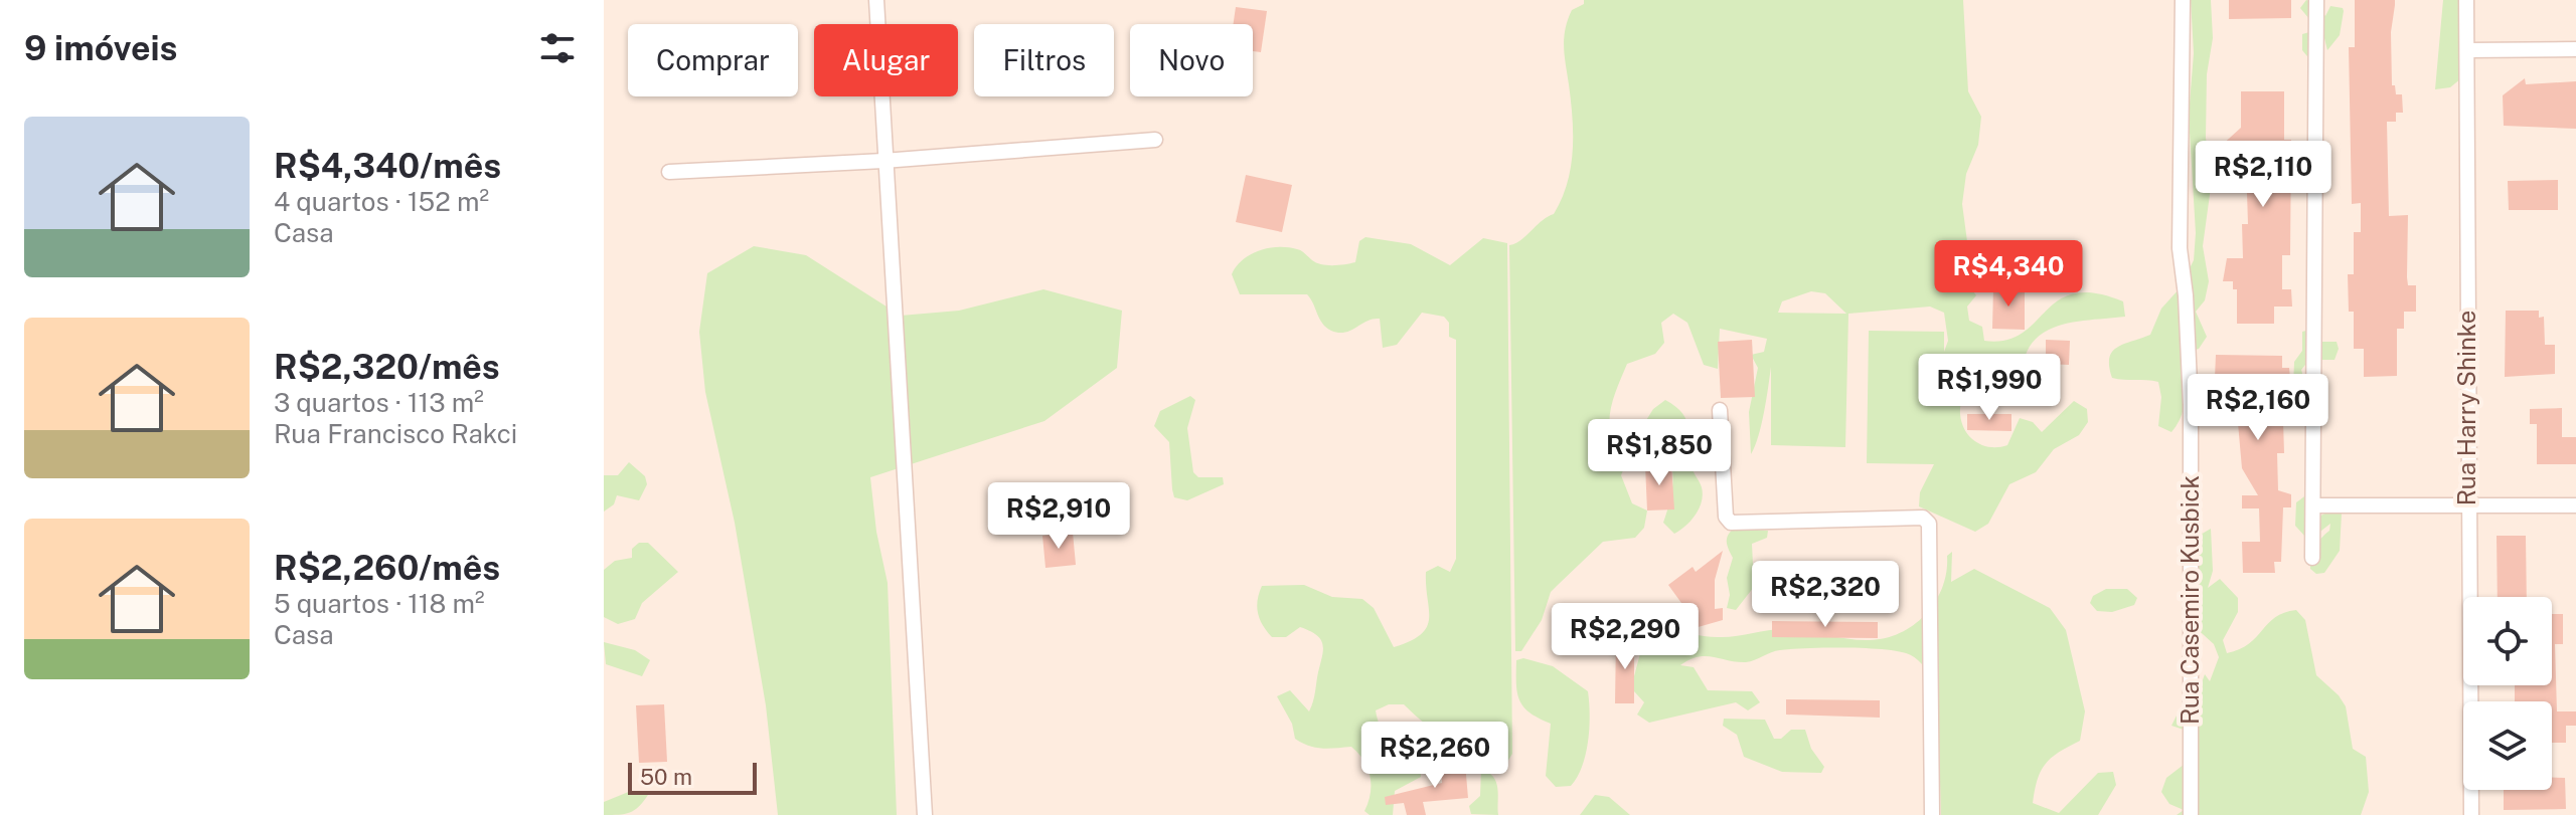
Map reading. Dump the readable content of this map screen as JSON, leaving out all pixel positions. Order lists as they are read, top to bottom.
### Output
{
  "streets": {
    "street": ["Rua Harry Shinke", "Rua Casemiro Kusbick"]
  },
  "scale_bar": "50 m",
  "page": {
    "heading": "9 imóveis",
    "chip": [
      "Comprar",
      "Alugar",
      "Filtros",
      "Novo"
    ],
    "list": [
      {
        "name": "R$4,340/mês",
        "note": "4 quartos · 152 m² · Casa"
      },
      {
        "name": "R$2,320/mês",
        "note": "3 quartos · 113 m² · Rua Francisco Rakci"
      },
      {
        "name": "R$2,260/mês",
        "note": "5 quartos · 118 m² · Casa"
      }
    ],
    "price": [
      "R$2,110",
      "R$4,340",
      "R$1,990",
      "R$2,160",
      "R$1,850",
      "R$2,910",
      "R$2,320",
      "R$2,290",
      "R$2,260"
    ],
    "scale": "50 m"
  }
}
